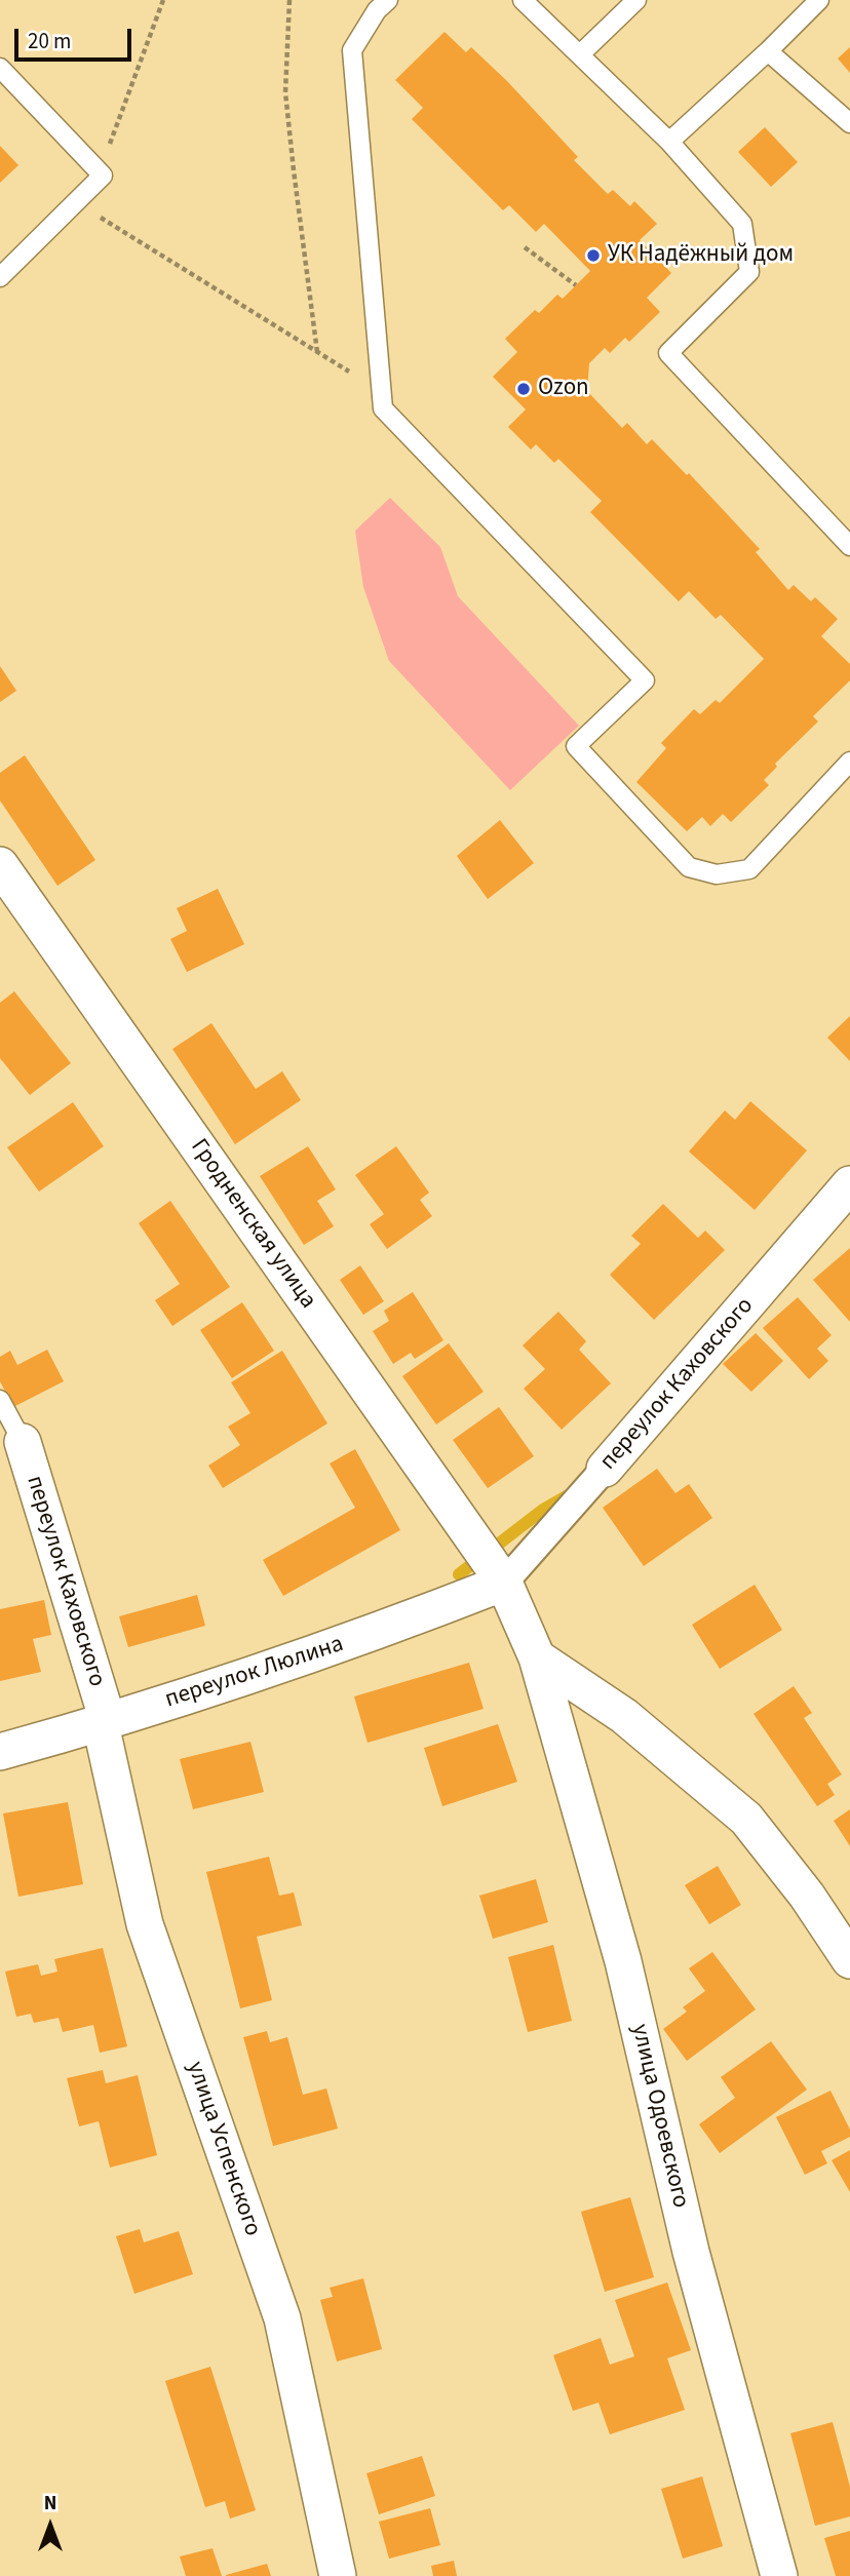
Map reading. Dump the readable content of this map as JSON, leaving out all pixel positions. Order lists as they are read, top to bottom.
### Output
{
  "streets": {
    "street": [
      "Гродненская улица",
      "переулок Каховского",
      "переулок Люлина",
      "улица Одоевского",
      "улица Успенского"
    ]
  },
  "crossings": [
    ["Гродненская улица", "переулок Каховского"],
    ["Гродненская улица", "переулок Люлина"],
    ["Гродненская улица", "улица Одоевского"],
    ["переулок Каховского", "переулок Люлина"],
    ["переулок Каховского", "улица Успенского"],
    ["переулок Люлина", "улица Успенского"]
  ],
  "places": ["УК Надёжный дом", "Ozon"],
  "scale_bar": "20 m",
  "north": "top"
}
